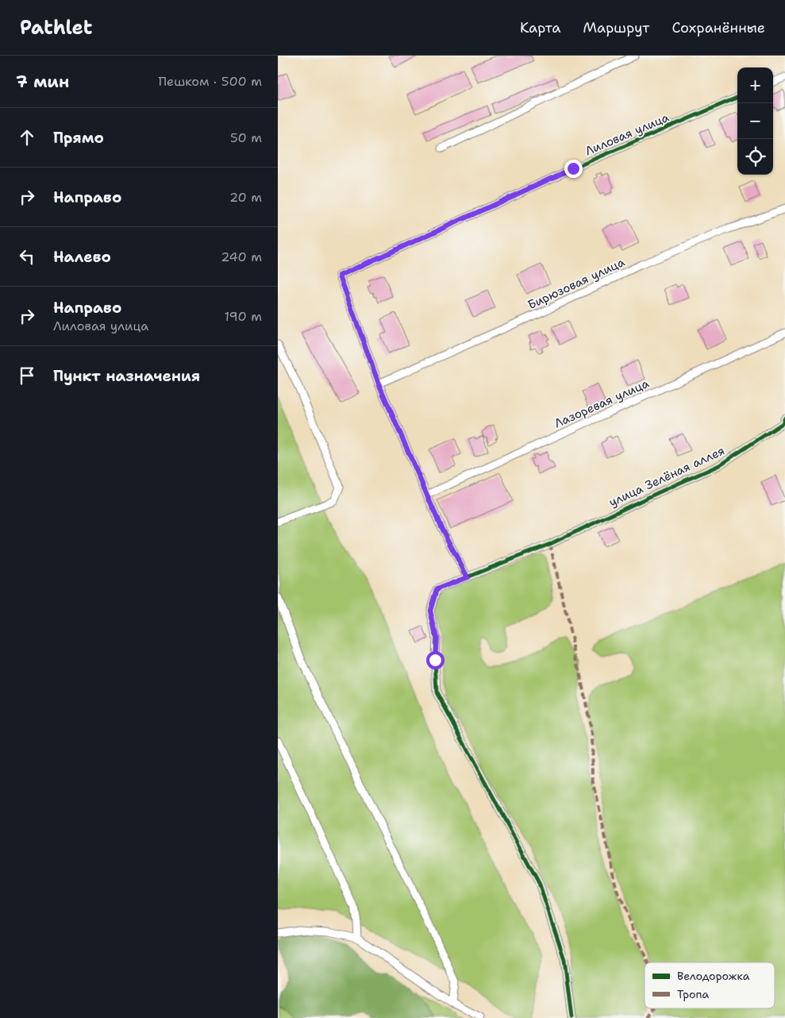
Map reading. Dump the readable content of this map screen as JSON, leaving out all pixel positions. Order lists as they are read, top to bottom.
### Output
{
  "streets": {
    "street": [
      "Лиловая улица",
      "Бирюзовая улица",
      "Лазоревая улица",
      "улица Зелёная аллея"
    ]
  },
  "crossings": [
    ["Лиловая улица", "Бирюзовая улица"]
  ],
  "legend": ["Велодорожка", "Тропа"],
  "page": {
    "header": "Pathlet",
    "nav": ["Карта", "Маршрут", "Сохранённые"],
    "heading": ["7 мин", "Пешком · 500 m"],
    "map_buttons": ["+", "−"],
    "list": [
      ["Прямо", "50 m"],
      ["Направо", "20 m"],
      ["Налево", "240 m"],
      ["Направо", "Лиловая улица", "190 m"],
      "Пункт назначения"
    ]
  }
}
